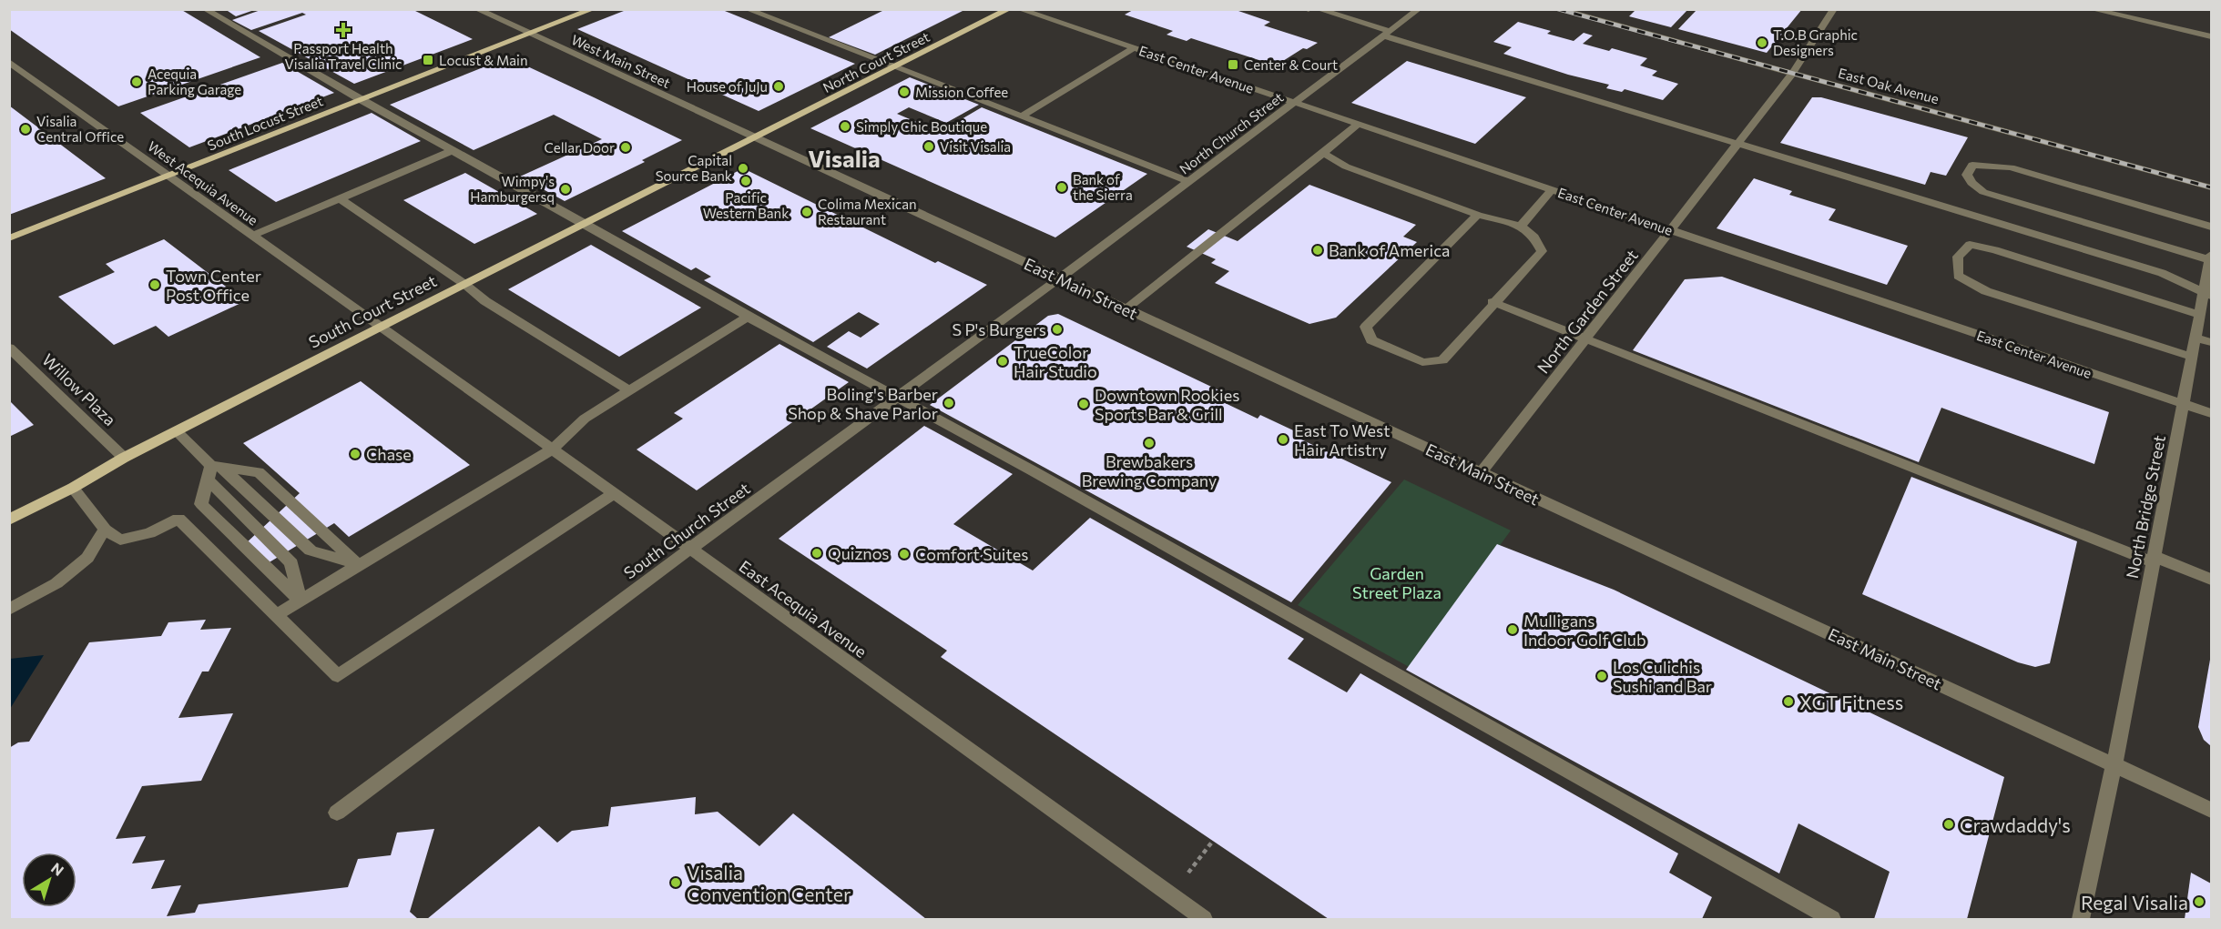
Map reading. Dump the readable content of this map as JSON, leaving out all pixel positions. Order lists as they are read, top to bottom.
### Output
{
  "streets": {
    "main road": ["North Court Street", "South Locust Street", "South Court Street"],
    "street": [
      "West Main Street",
      "East Center Avenue",
      "East Oak Avenue",
      "North Church Street",
      "West Acequia Avenue",
      "East Main Street",
      "North Garden Street",
      "Willow Plaza",
      "North Bridge Street",
      "South Church Street",
      "East Acequia Avenue"
    ]
  },
  "crossings": [
    ["West Main Street", "North Court Street"],
    ["West Main Street", "South Locust Street"],
    ["West Main Street", "East Main Street"],
    ["West Main Street", "South Court Street"],
    ["North Court Street", "East Main Street"],
    ["North Court Street", "South Court Street"],
    ["East Center Avenue", "North Church Street"],
    ["East Center Avenue", "North Garden Street"],
    ["East Center Avenue", "North Bridge Street"],
    ["East Oak Avenue", "North Garden Street"],
    ["South Locust Street", "West Acequia Avenue"],
    ["North Church Street", "East Main Street"],
    ["North Church Street", "South Church Street"],
    ["West Acequia Avenue", "South Court Street"],
    ["West Acequia Avenue", "East Acequia Avenue"],
    ["East Main Street", "South Court Street"],
    ["East Main Street", "North Garden Street"],
    ["East Main Street", "North Bridge Street"],
    ["East Main Street", "South Church Street"],
    ["South Court Street", "Willow Plaza"],
    ["South Court Street", "East Acequia Avenue"],
    ["South Church Street", "East Acequia Avenue"]
  ],
  "districts": ["Visalia"],
  "parks": ["Garden Street Plaza"],
  "places": {
    "health": ["Passport Health Visalia Travel Clinic"],
    "other": [
      "T.O.B Graphic Designers",
      "Acequia Parking Garage",
      "House of JuJu",
      "Mission Coffee",
      "Simply Chic Boutique",
      "Visalia Central Office",
      "Visit Visalia",
      "Cellar Door",
      "Capital Source Bank",
      "Pacific Western Bank",
      "Bank of the Sierra",
      "Wimpy's Hamburgersq",
      "Colima Mexican Restaurant",
      "Bank of America",
      "Town Center Post Office",
      "S P's Burgers",
      "TrueColor Hair Studio",
      "Boling's Barber Shop & Shave Parlor",
      "Downtown Rookies Sports Bar & Grill",
      "East To West Hair Artistry",
      "Brewbakers Brewing Company",
      "Chase",
      "Quiznos",
      "Comfort Suites",
      "Mulligans Indoor Golf Club",
      "Los Culichis Sushi and Bar",
      "XGT Fitness",
      "Crawdaddy's",
      "Visalia Convention Center",
      "Regal Visalia"
    ],
    "transit": ["Locust & Main", "Center & Court"]
  },
  "north": "top right"
}
